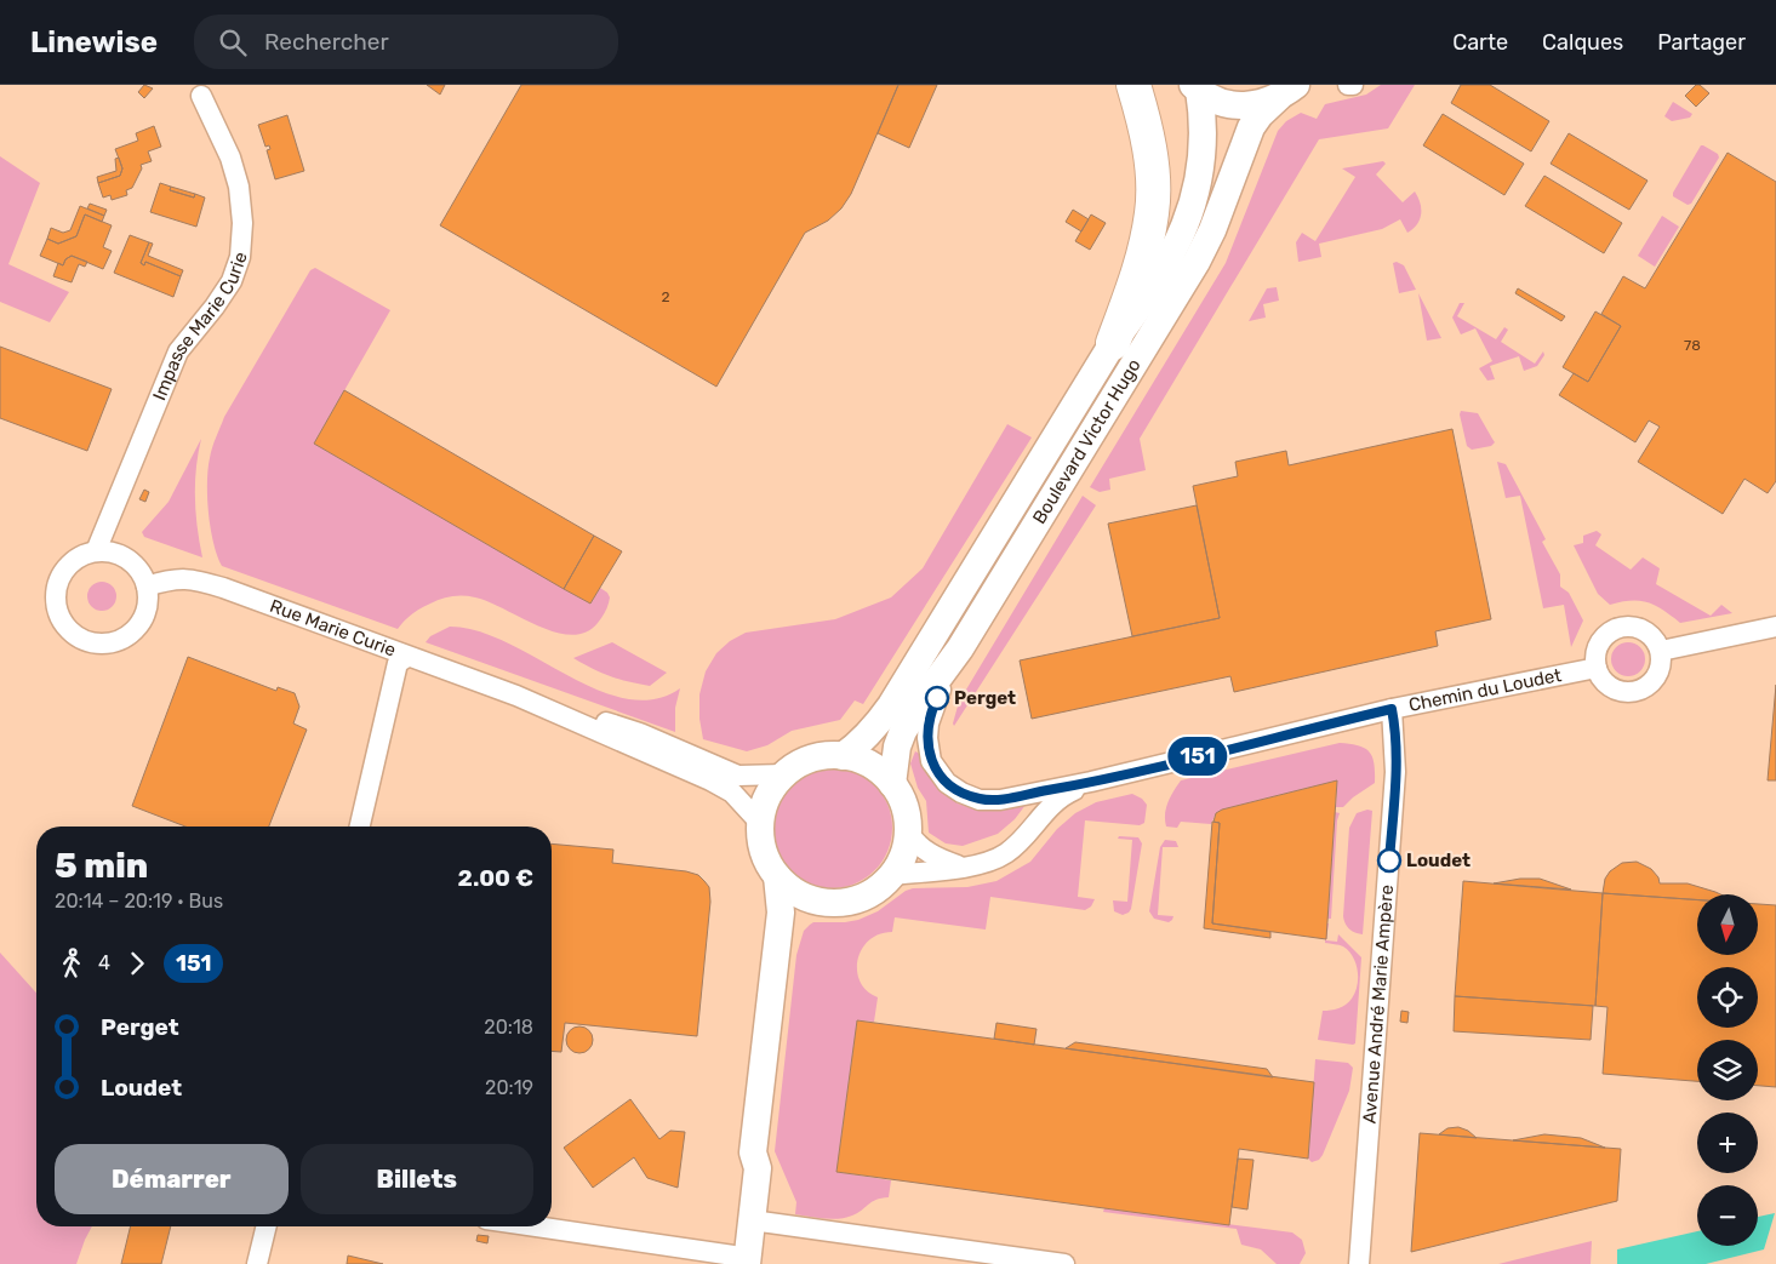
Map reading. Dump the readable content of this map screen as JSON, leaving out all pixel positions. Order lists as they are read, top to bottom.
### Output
{
  "streets": {
    "main road": ["Boulevard Victor Hugo"],
    "street": [
      "Impasse Marie Curie",
      "Rue Marie Curie",
      "Chemin du Loudet",
      "Avenue André Marie Ampère"
    ]
  },
  "crossings": [
    ["Impasse Marie Curie", "Rue Marie Curie"],
    ["Boulevard Victor Hugo", "Rue Marie Curie"],
    ["Boulevard Victor Hugo", "Chemin du Loudet"],
    ["Rue Marie Curie", "Chemin du Loudet"],
    ["Chemin du Loudet", "Avenue André Marie Ampère"]
  ],
  "places": ["Perget", "Loudet"],
  "lines": ["bus line 151"],
  "house_numbers": ["2", "78"],
  "north": "bottom",
  "page": {
    "header": "Linewise",
    "search": "Rechercher",
    "nav": ["Carte", "Calques", "Partager"],
    "on_map": "151",
    "heading": ["5 min", "20:14 – 20:19 · Bus", "2.00 €"],
    "map_buttons": ["+", "−"],
    "legs": ["4", "151"],
    "list": [
      {
        "name": "Perget",
        "value": "20:18"
      },
      {
        "name": "Loudet",
        "value": "20:19"
      }
    ],
    "buttons": ["Démarrer", "Billets"]
  }
}
